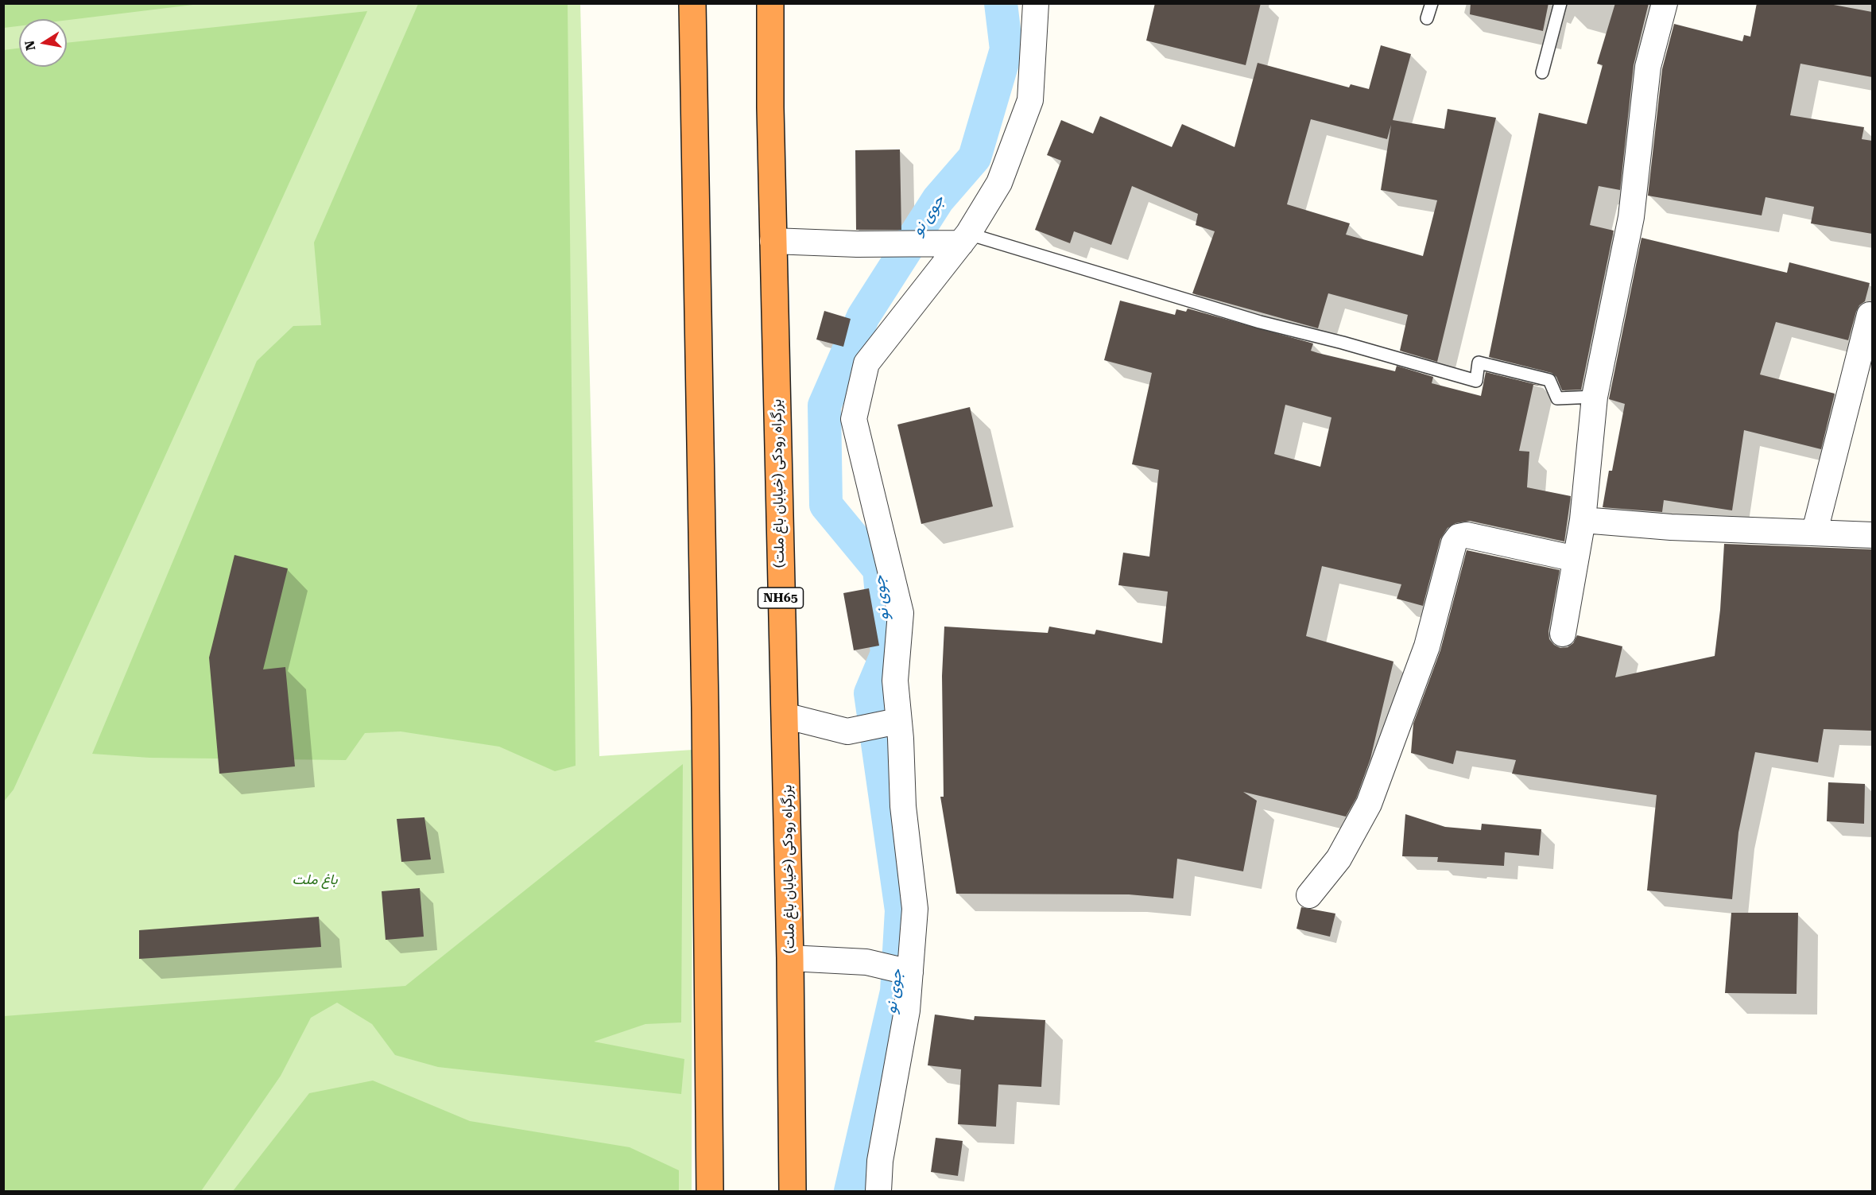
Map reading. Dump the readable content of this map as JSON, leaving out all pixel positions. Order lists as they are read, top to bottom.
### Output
{
  "streets": {
    "highway": ["بزرگراه رودکی (خیابان باغ ملت)", "NH65"]
  },
  "water": ["جوی نو"],
  "parks": ["باغ ملت"],
  "north": "left"
}
